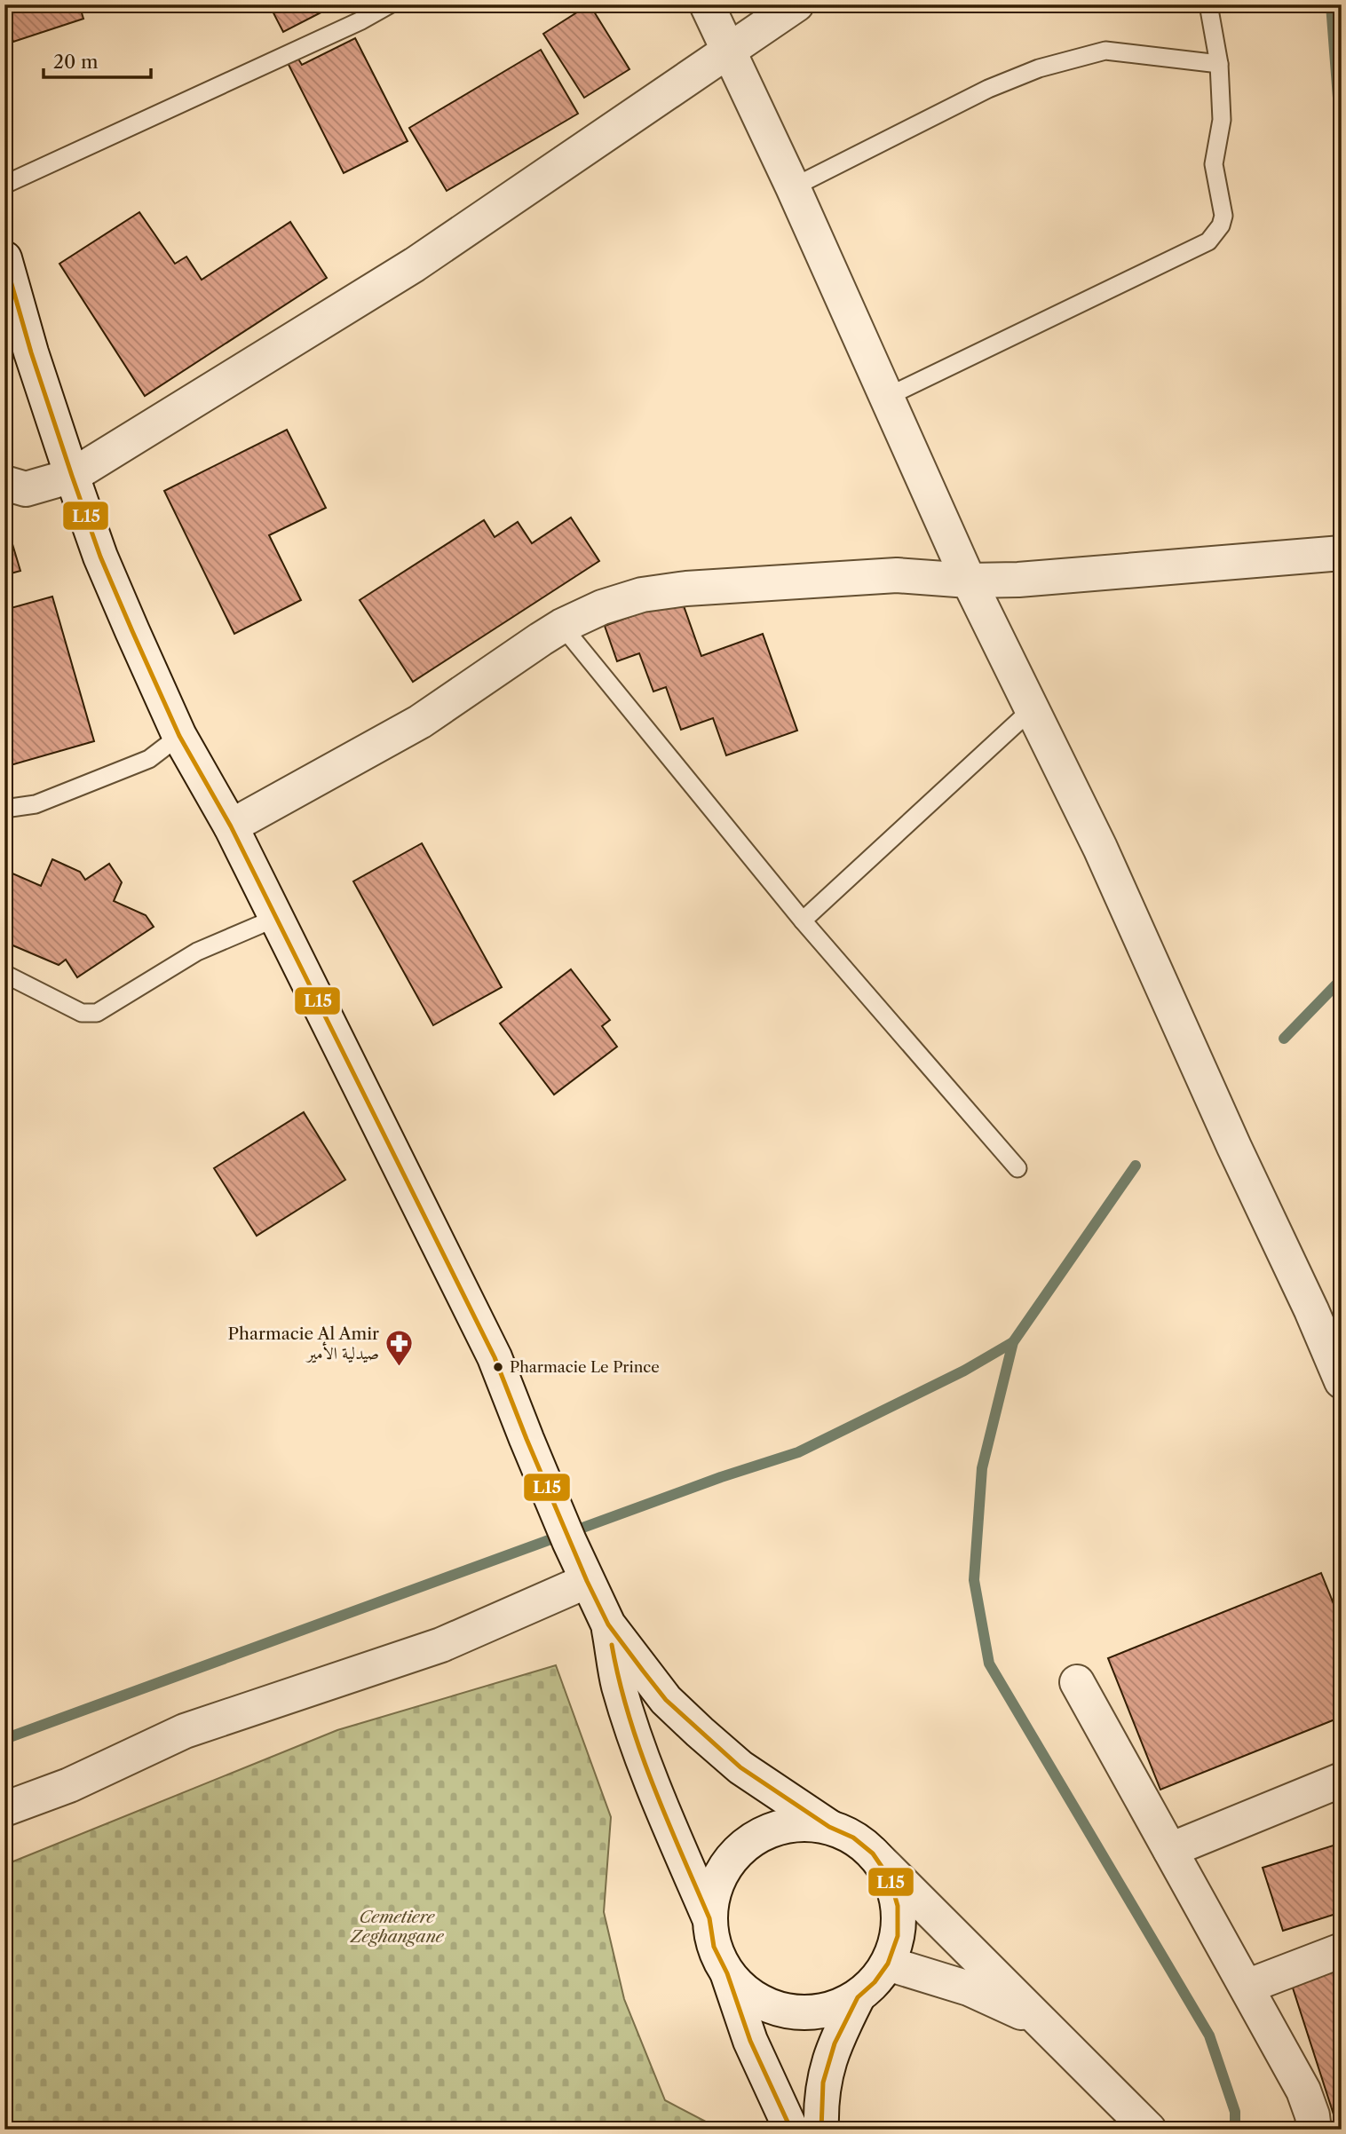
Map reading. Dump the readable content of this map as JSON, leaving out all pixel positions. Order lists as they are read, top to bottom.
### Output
{
  "parks": ["Cemetiere Zeghangane"],
  "places": {
    "pharmacy": ["Pharmacie Al Amir صيدلية الأمير"],
    "other": ["Pharmacie Le Prince"]
  },
  "lines": ["transit line L15"],
  "scale_bar": "20 m"
}
